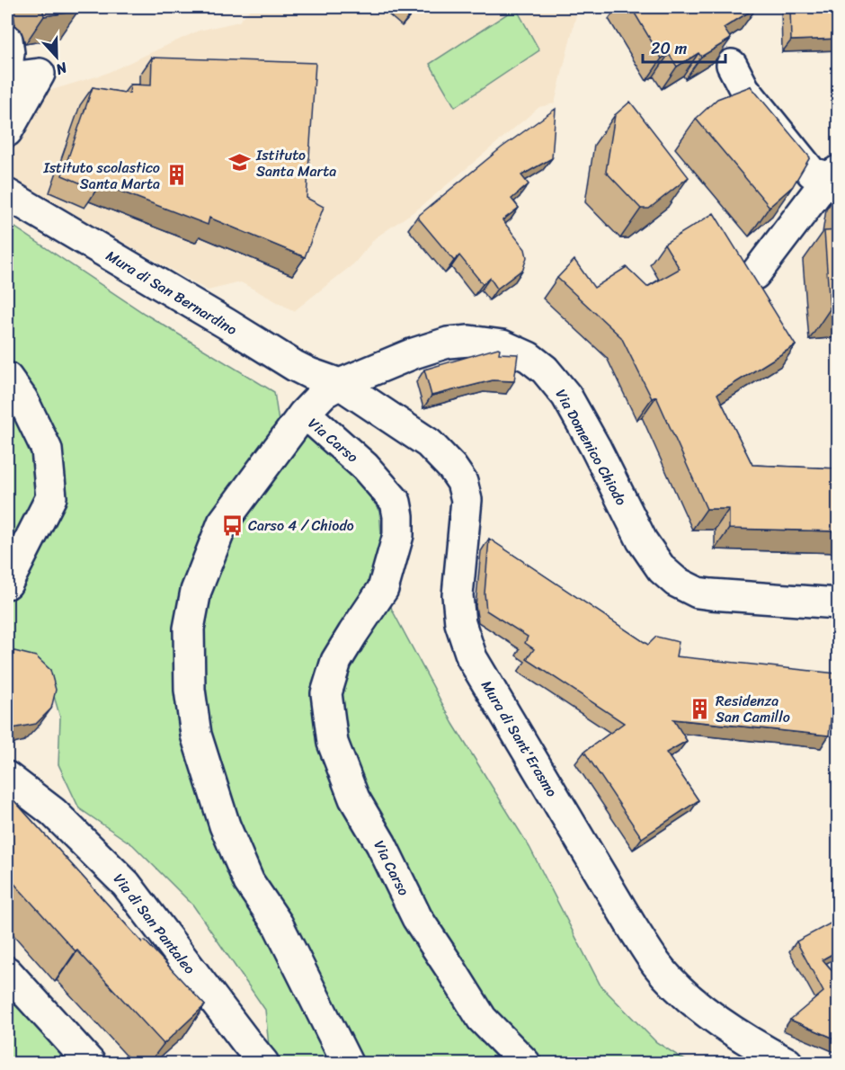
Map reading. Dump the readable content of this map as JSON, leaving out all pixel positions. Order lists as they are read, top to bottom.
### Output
{
  "streets": {
    "street": [
      "Mura di San Bernardino",
      "Via Carso",
      "Via Domenico Chiodo",
      "Mura di Sant'Erasmo",
      "Via di San Pantaleo"
    ]
  },
  "crossings": [
    ["Mura di San Bernardino", "Via Domenico Chiodo"],
    ["Mura di San Bernardino", "Mura di Sant'Erasmo"],
    ["Via Carso", "Via Domenico Chiodo"],
    ["Via Domenico Chiodo", "Mura di Sant'Erasmo"]
  ],
  "places": {
    "school or university": ["Istituto Santa Marta"],
    "building": ["Istituto scolastico Santa Marta", "Residenza San Camillo"],
    "bus stop": ["Carso 4 / Chiodo"]
  },
  "scale_bar": "20 m",
  "north": "bottom"
}
